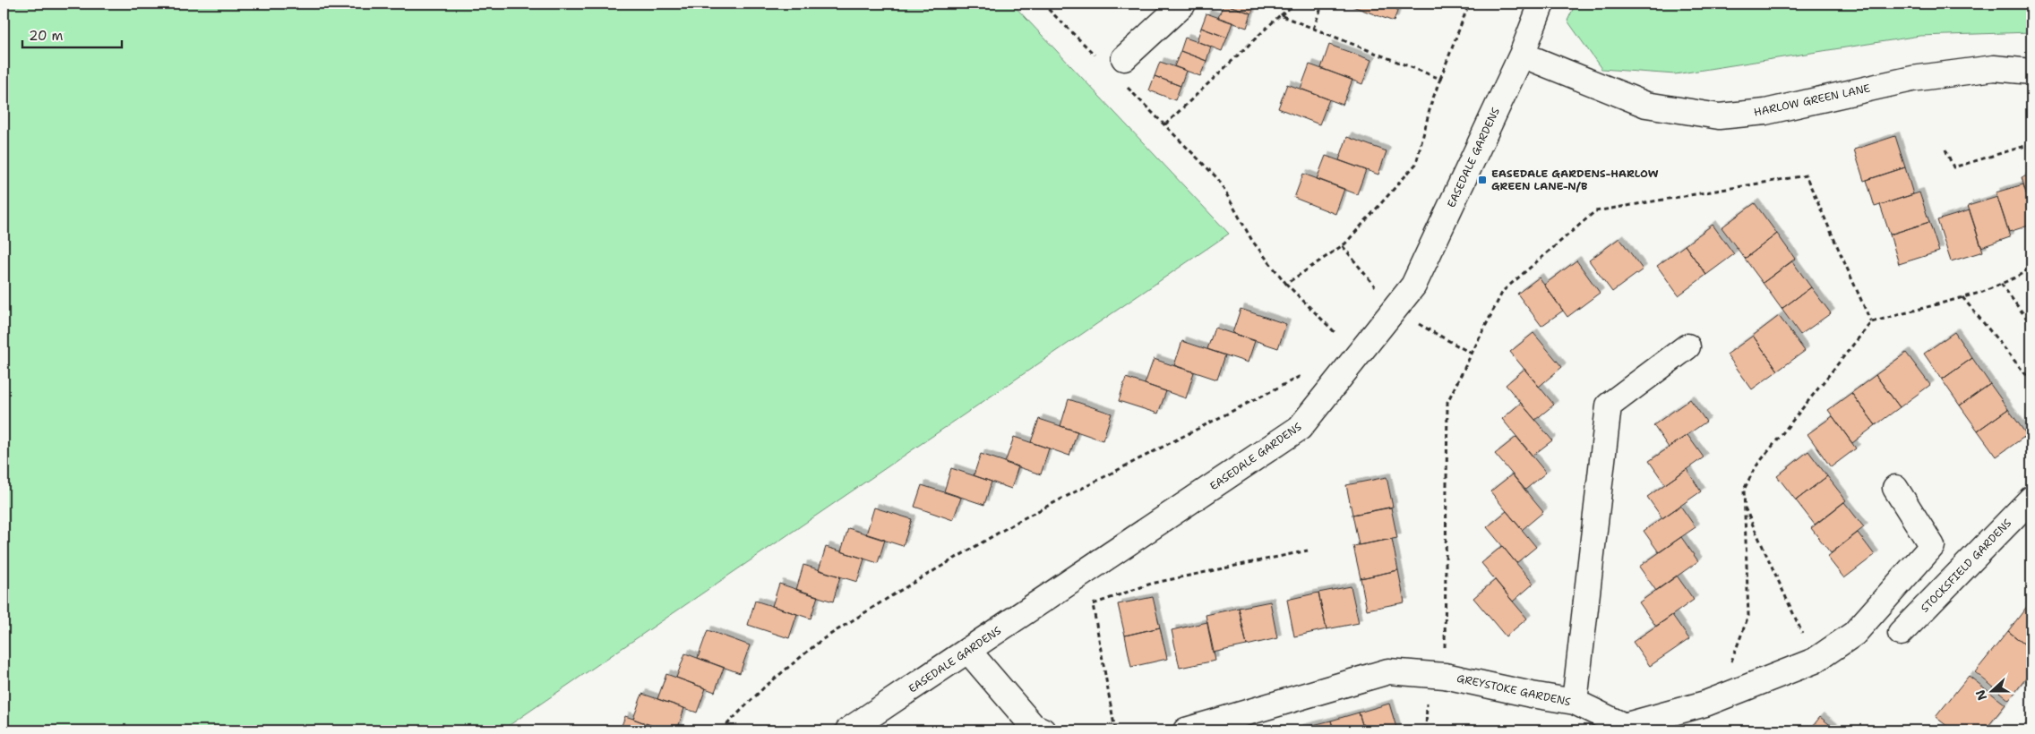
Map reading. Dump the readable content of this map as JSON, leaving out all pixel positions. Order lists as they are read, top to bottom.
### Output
{
  "streets": {
    "street": [
      "HARLOW GREEN LANE",
      "EASEDALE GARDENS",
      "STOCKSFIELD GARDENS",
      "GREYSTOKE GARDENS"
    ]
  },
  "crossings": [
    ["HARLOW GREEN LANE", "EASEDALE GARDENS"]
  ],
  "places": {
    "transit": ["EASEDALE GARDENS-HARLOW GREEN LANE-N/B"]
  },
  "scale_bar": "20 m",
  "north": "left"
}
